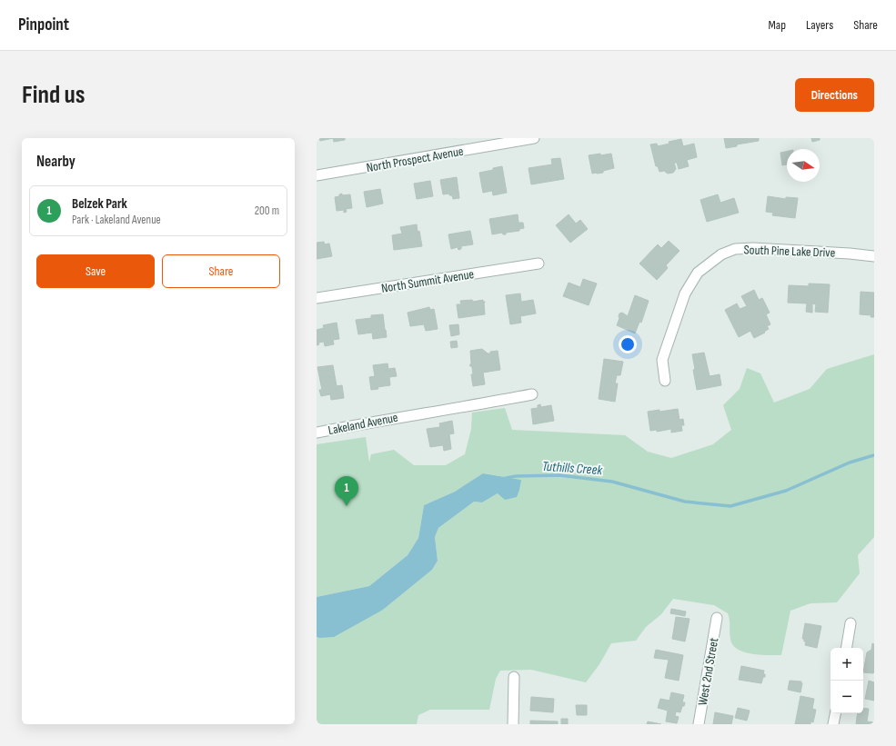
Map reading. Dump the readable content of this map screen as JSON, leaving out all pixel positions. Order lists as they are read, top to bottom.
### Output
{
  "streets": {
    "street": [
      "North Prospect Avenue",
      "South Pine Lake Drive",
      "North Summit Avenue",
      "Lakeland Avenue",
      "West 2nd Street"
    ]
  },
  "water": ["Tuthills Creek"],
  "north": "right",
  "page": {
    "header": "Pinpoint",
    "nav": ["Map", "Layers", "Share"],
    "buttons": [
      "Directions",
      ["Save", "Share"]
    ],
    "title": "Find us",
    "heading": "Nearby",
    "list": [
      {
        "mark": "1",
        "name": "Belzek Park",
        "note": "Park · Lakeland Avenue",
        "value": "200 m"
      }
    ],
    "pins": "1",
    "map_buttons": ["+", "−"]
  }
}
